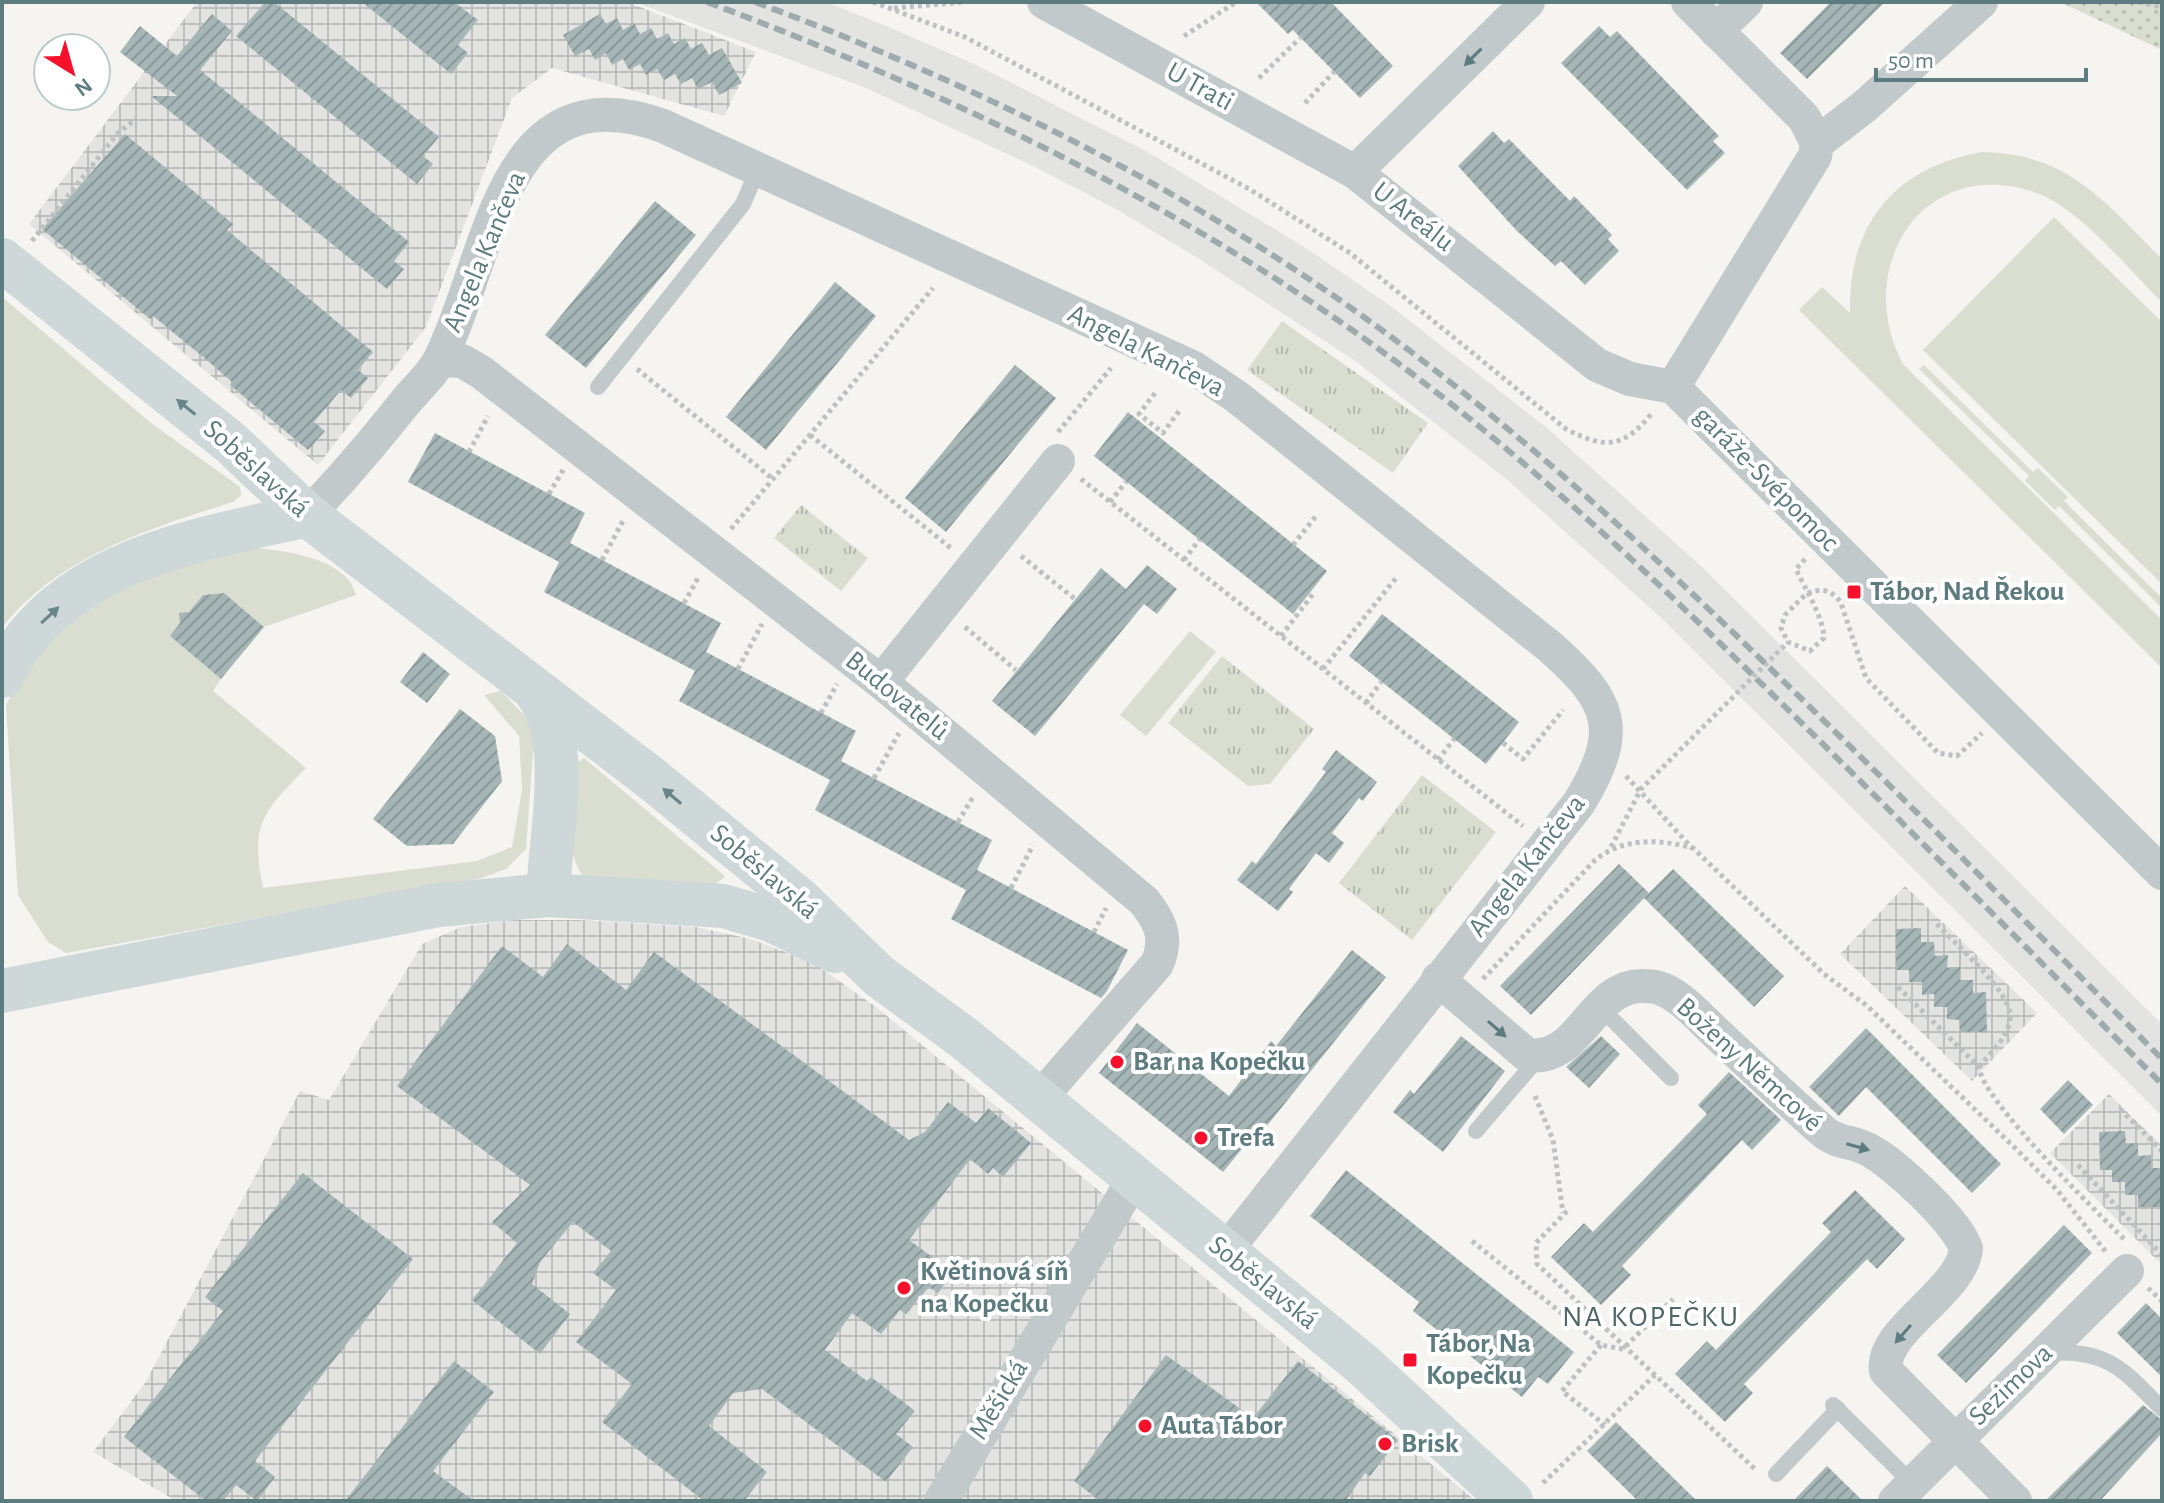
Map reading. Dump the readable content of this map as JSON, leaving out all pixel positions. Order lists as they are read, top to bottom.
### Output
{
  "streets": {
    "main road": ["Soběslavská"],
    "street": [
      "U Trati",
      "U Areálu",
      "Angela Kančeva",
      "garáže-Svépomoc",
      "Budovatelů",
      "Boženy Němcové",
      "Sezimova",
      "Měšická"
    ]
  },
  "crossings": [
    ["U Trati", "U Areálu"],
    ["U Areálu", "garáže-Svépomoc"],
    ["Angela Kančeva", "Soběslavská"],
    ["Angela Kančeva", "Budovatelů"],
    ["Soběslavská", "Budovatelů"],
    ["Soběslavská", "Měšická"],
    ["Boženy Němcové", "Sezimova"]
  ],
  "one_way": ["U Areálu", "Soběslavská"],
  "districts": ["NA KOPEČKU"],
  "places": {
    "transit": ["Tábor, Nad Řekou", "Tábor, Na Kopečku"],
    "other": [
      "Bar na Kopečku",
      "Trefa",
      "Květinová síň na Kopečku",
      "Auta Tábor",
      "Brisk"
    ]
  },
  "scale_bar": "50 m",
  "north": "bottom right"
}
